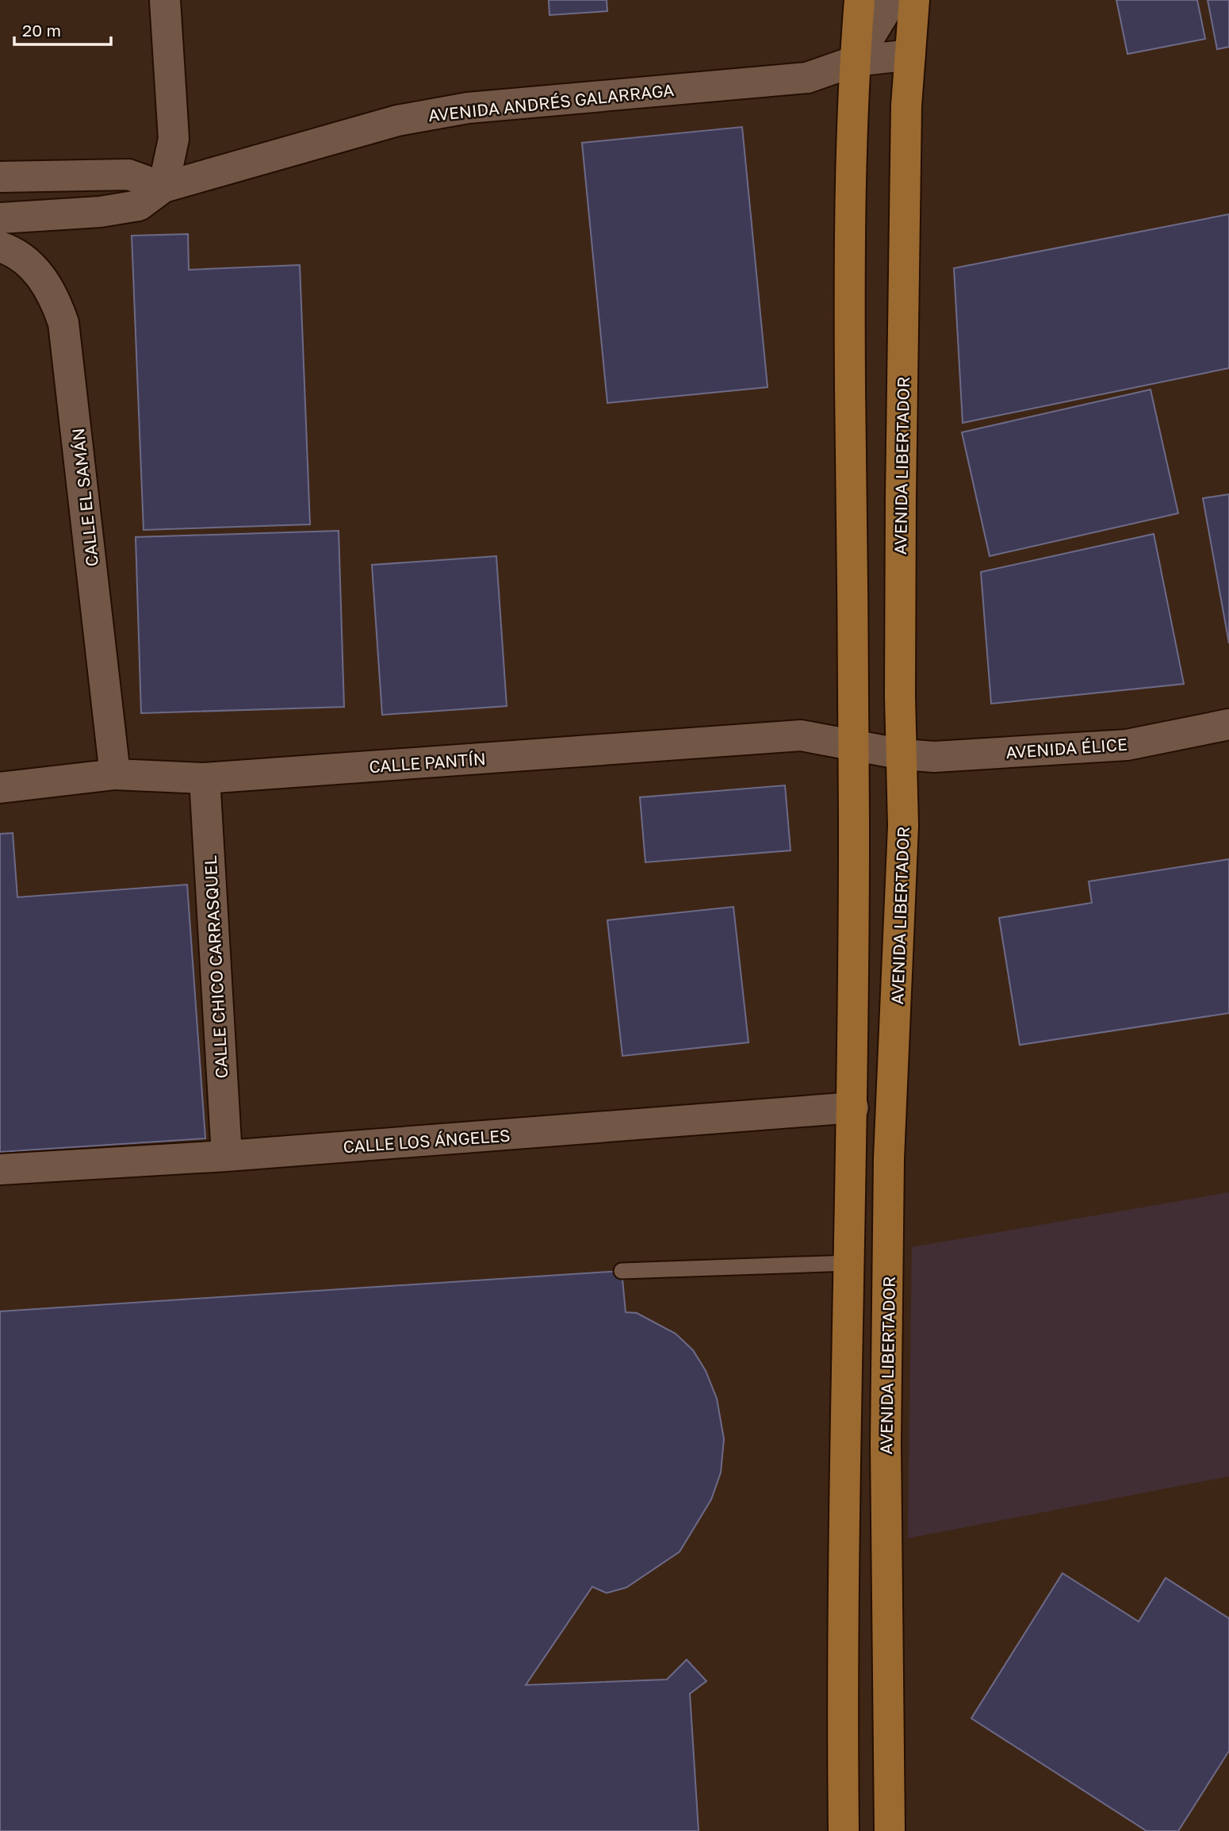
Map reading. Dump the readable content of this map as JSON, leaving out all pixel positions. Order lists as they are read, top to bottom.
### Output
{
  "streets": {
    "main road": [
      "AVENIDA ANDRÉS GALARRAGA",
      "AVENIDA LIBERTADOR",
      "CALLE EL SAMÁN",
      "AVENIDA ÉLICE",
      "CALLE PANTÍN",
      "CALLE CHICO CARRASQUEL",
      "CALLE LOS ÁNGELES"
    ]
  },
  "crossings": [
    ["AVENIDA ANDRÉS GALARRAGA", "AVENIDA LIBERTADOR"],
    ["AVENIDA LIBERTADOR", "AVENIDA ÉLICE"],
    ["CALLE EL SAMÁN", "CALLE PANTÍN"],
    ["AVENIDA ÉLICE", "CALLE PANTÍN"],
    ["CALLE PANTÍN", "CALLE CHICO CARRASQUEL"],
    ["CALLE CHICO CARRASQUEL", "CALLE LOS ÁNGELES"]
  ],
  "scale_bar": "20 m"
}
